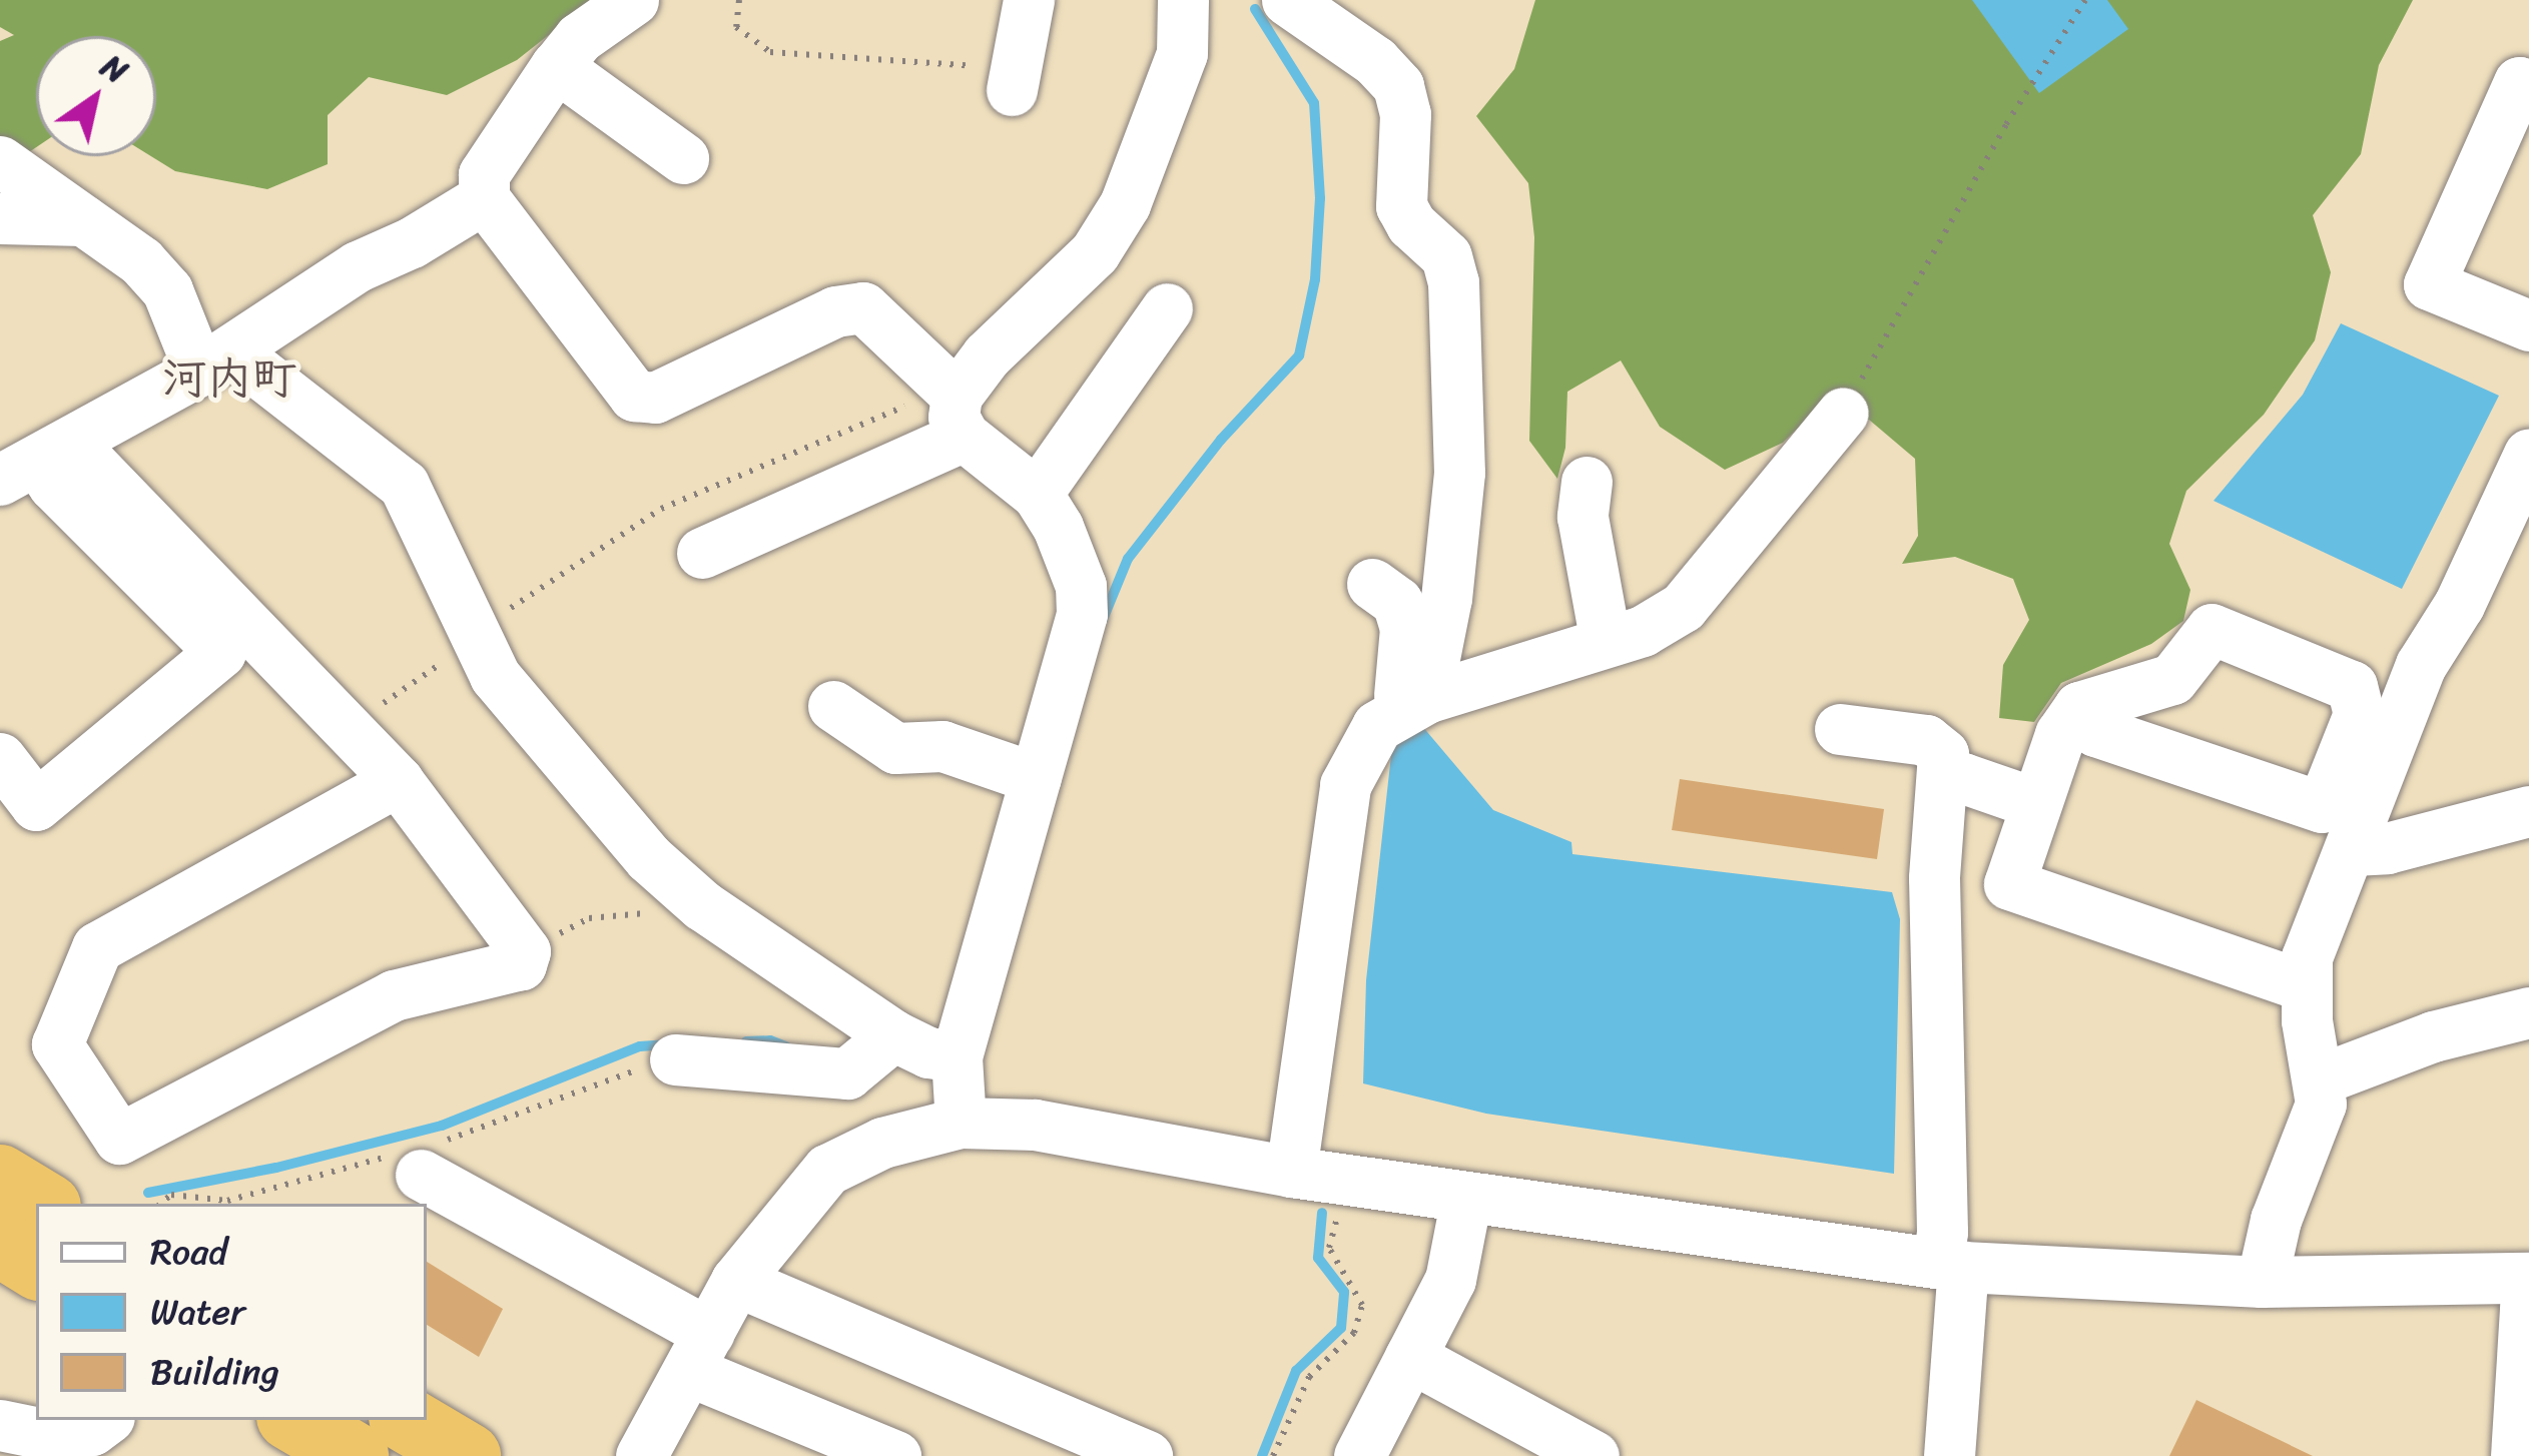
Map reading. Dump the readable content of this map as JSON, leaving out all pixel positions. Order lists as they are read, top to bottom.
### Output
{
  "districts": ["河内町"],
  "legend": ["Road", "Water", "Building"],
  "north": "top right"
}
